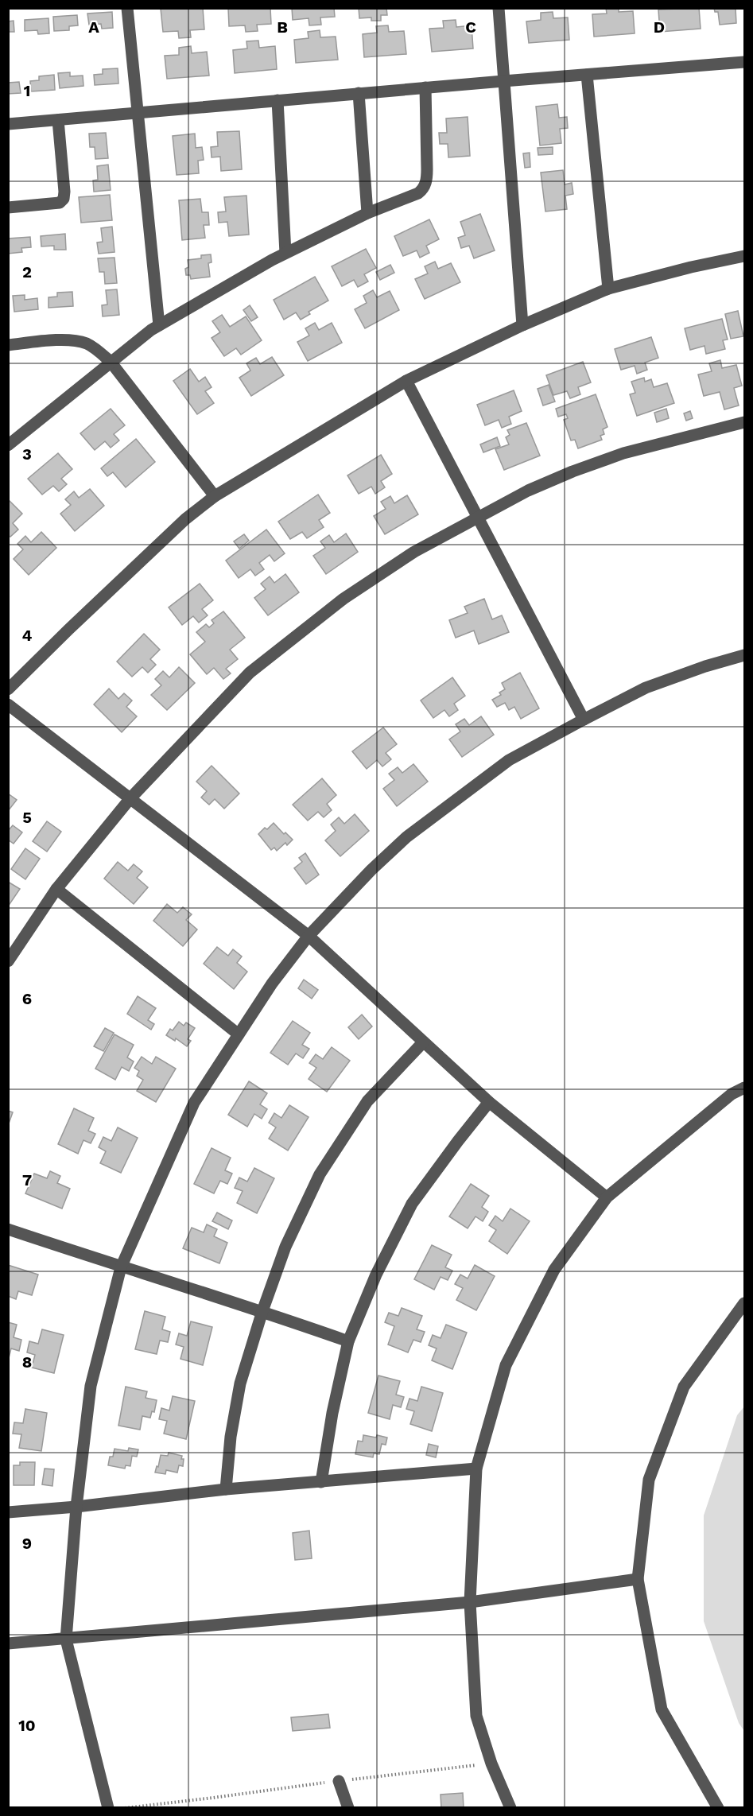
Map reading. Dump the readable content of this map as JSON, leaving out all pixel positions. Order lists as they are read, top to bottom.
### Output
{
  "grid": {
    "columns": [
      "A",
      "B",
      "C",
      "D"
    ],
    "rows": [
      "1",
      "2",
      "3",
      "4",
      "5",
      "6",
      "7",
      "8",
      "9",
      "10"
    ]
  }
}
